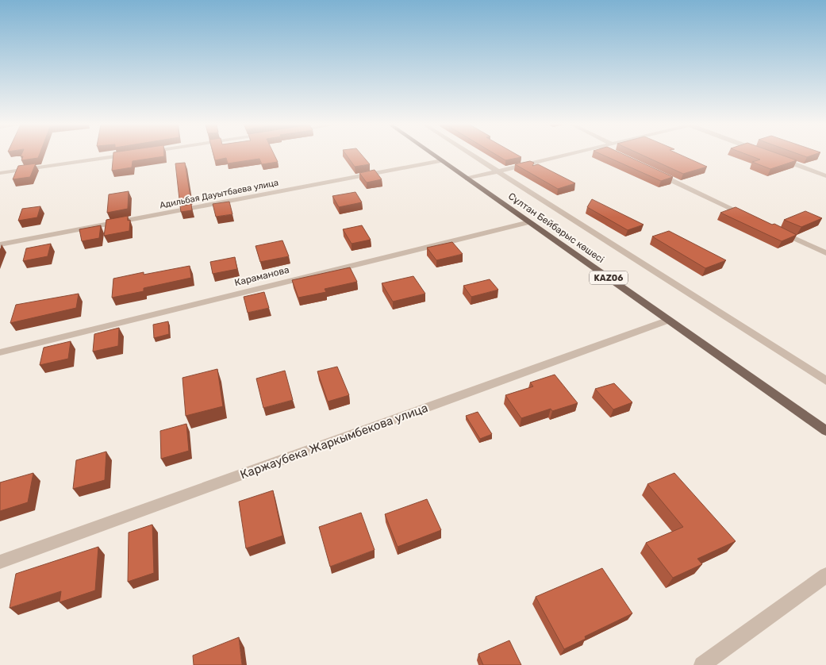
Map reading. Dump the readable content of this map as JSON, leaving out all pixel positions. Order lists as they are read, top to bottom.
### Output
{
  "streets": {
    "main road": ["Сұлтан Бейбарыс көшесі", "KAZ06"],
    "street": ["Адильбая Дауытбаева улица", "Караманова", "Каржаубека Жаркымбекова улица"]
  },
  "crossings": [
    ["Адильбая Дауытбаева улица", "Сұлтан Бейбарыс көшесі"],
    ["Сұлтан Бейбарыс көшесі", "Караманова"],
    ["Сұлтан Бейбарыс көшесі", "Каржаубека Жаркымбекова улица"]
  ]
}
